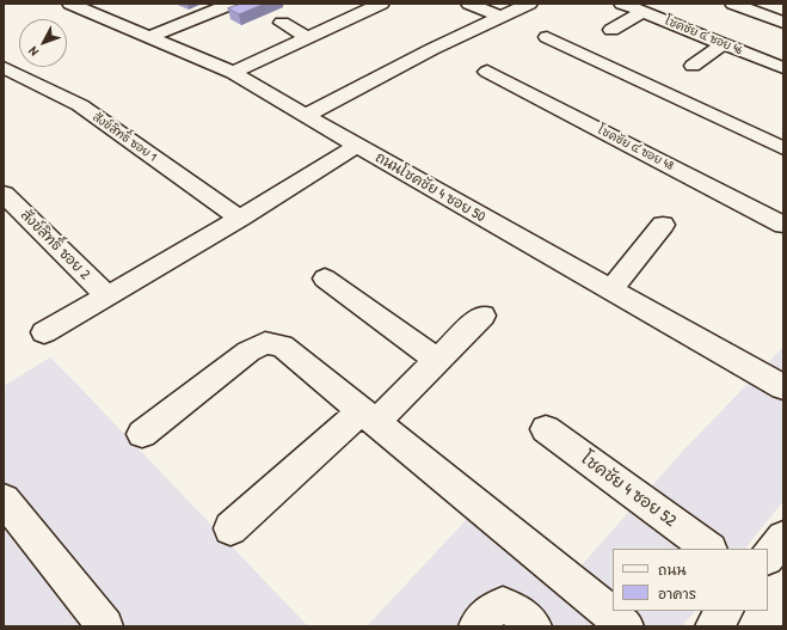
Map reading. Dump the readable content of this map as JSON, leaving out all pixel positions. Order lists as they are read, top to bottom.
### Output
{
  "streets": {
    "street": [
      "โชคชัย ๔ ซอย 46",
      "สังข์สิทธิ์ ซอย 1",
      "โชคชัย ๔ ซอย 48",
      "ถนนโชคชัย 4 ซอย 50",
      "สังข์สิทธิ์ ซอย 2",
      "โชคชัย 4 ซอย 52"
    ]
  },
  "legend": ["ถนน", "อาคาร"],
  "north": "bottom left"
}
